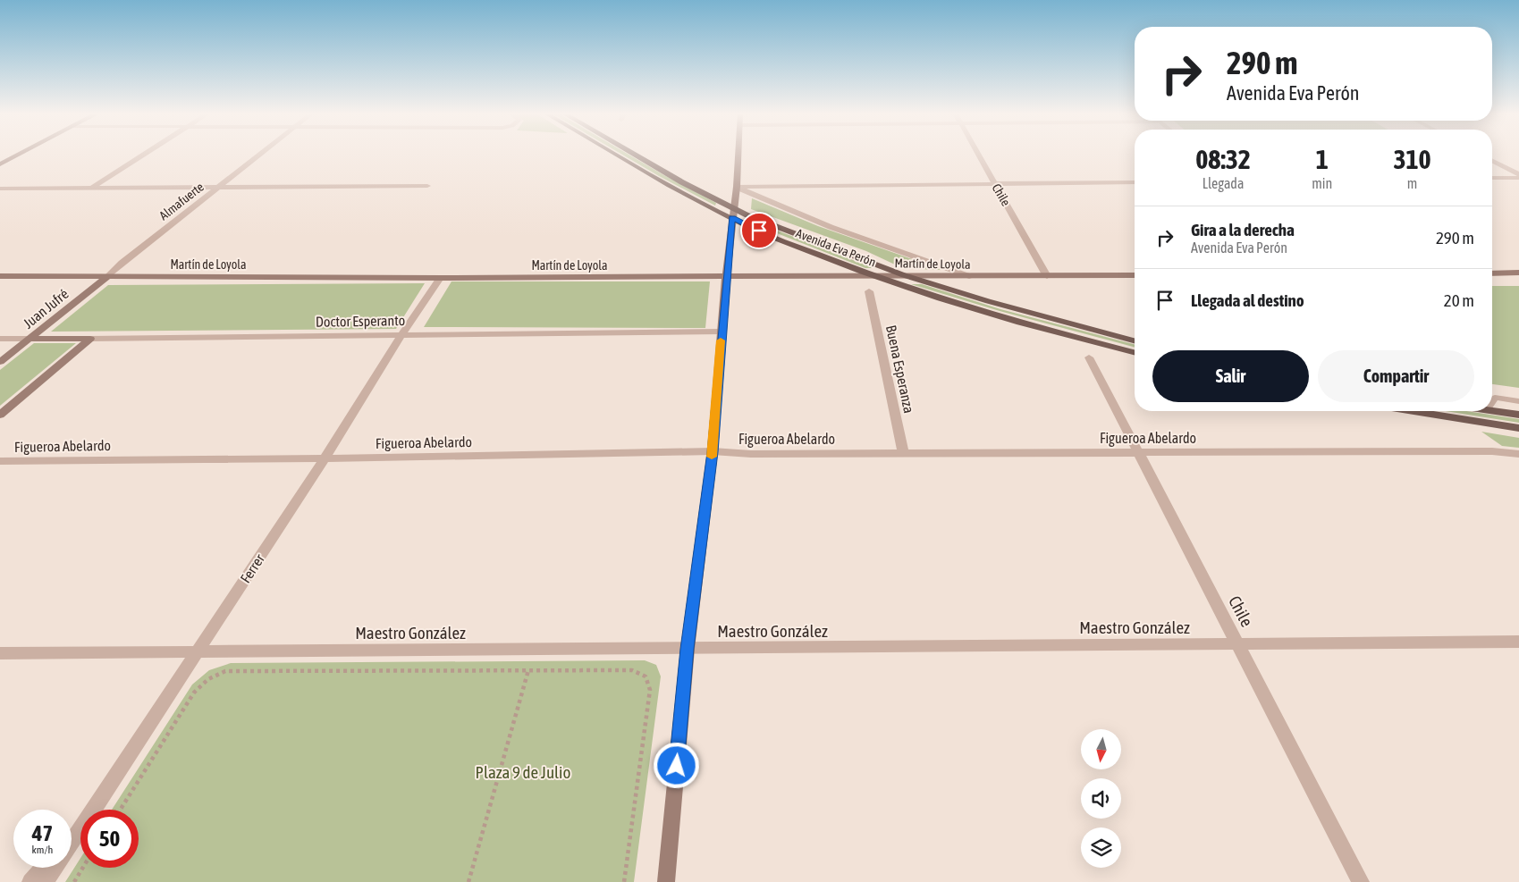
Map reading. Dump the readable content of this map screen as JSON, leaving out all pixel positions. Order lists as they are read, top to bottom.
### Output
{
  "streets": {
    "main road": ["Avenida Eva Perón"],
    "street": [
      "Chile",
      "Almafuerte",
      "Martín de Loyola",
      "Juan Jufré",
      "Doctor Esperanto",
      "Buena Esperanza",
      "Figueroa Abelardo",
      "Ferrer",
      "Maestro González"
    ]
  },
  "crossings": [
    ["Chile", "Martín de Loyola"],
    ["Chile", "Figueroa Abelardo"],
    ["Chile", "Maestro González"],
    ["Almafuerte", "Martín de Loyola"],
    ["Almafuerte", "Juan Jufré"],
    ["Avenida Eva Perón", "Martín de Loyola"],
    ["Martín de Loyola", "Juan Jufré"],
    ["Martín de Loyola", "Ferrer"],
    ["Juan Jufré", "Doctor Esperanto"],
    ["Doctor Esperanto", "Ferrer"],
    ["Buena Esperanza", "Figueroa Abelardo"],
    ["Figueroa Abelardo", "Ferrer"],
    ["Ferrer", "Maestro González"]
  ],
  "parks": ["Plaza 9 de Julio"],
  "north": "bottom",
  "page": {
    "turn": ["290 m", "Avenida Eva Perón"],
    "eta": [
      "08:32",
      "Llegada",
      "1",
      "min",
      "310",
      "m"
    ],
    "list": [
      {
        "name": "Gira a la derecha",
        "note": "Avenida Eva Perón",
        "value": "290 m"
      },
      {
        "name": "Llegada al destino",
        "value": "20 m"
      }
    ],
    "buttons": ["Salir", "Compartir"],
    "speed": "47 km/h",
    "limit": "50"
  }
}
